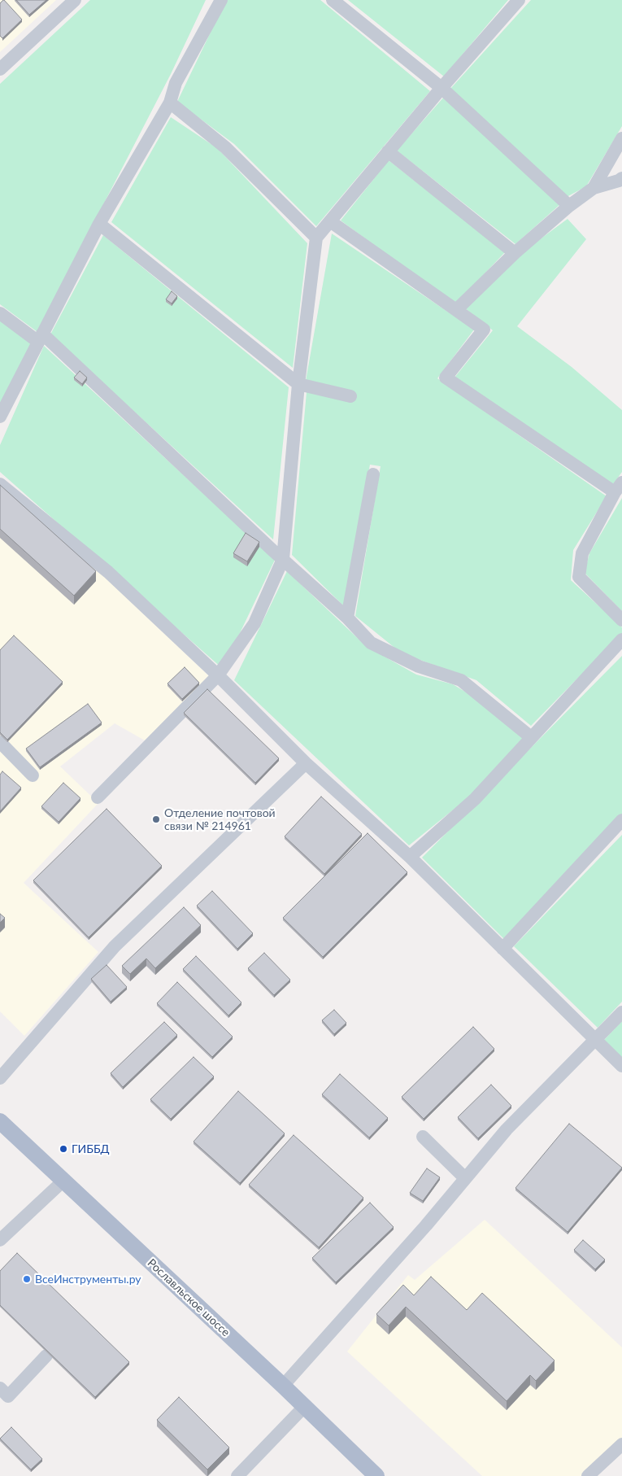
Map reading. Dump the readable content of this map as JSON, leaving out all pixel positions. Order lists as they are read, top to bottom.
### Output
{
  "streets": {
    "main road": ["Рославльское шоссе"]
  },
  "places": ["Отделение почтовой связи № 214961", "ГИББД", "ВсеИнструменты.ру"]
}
